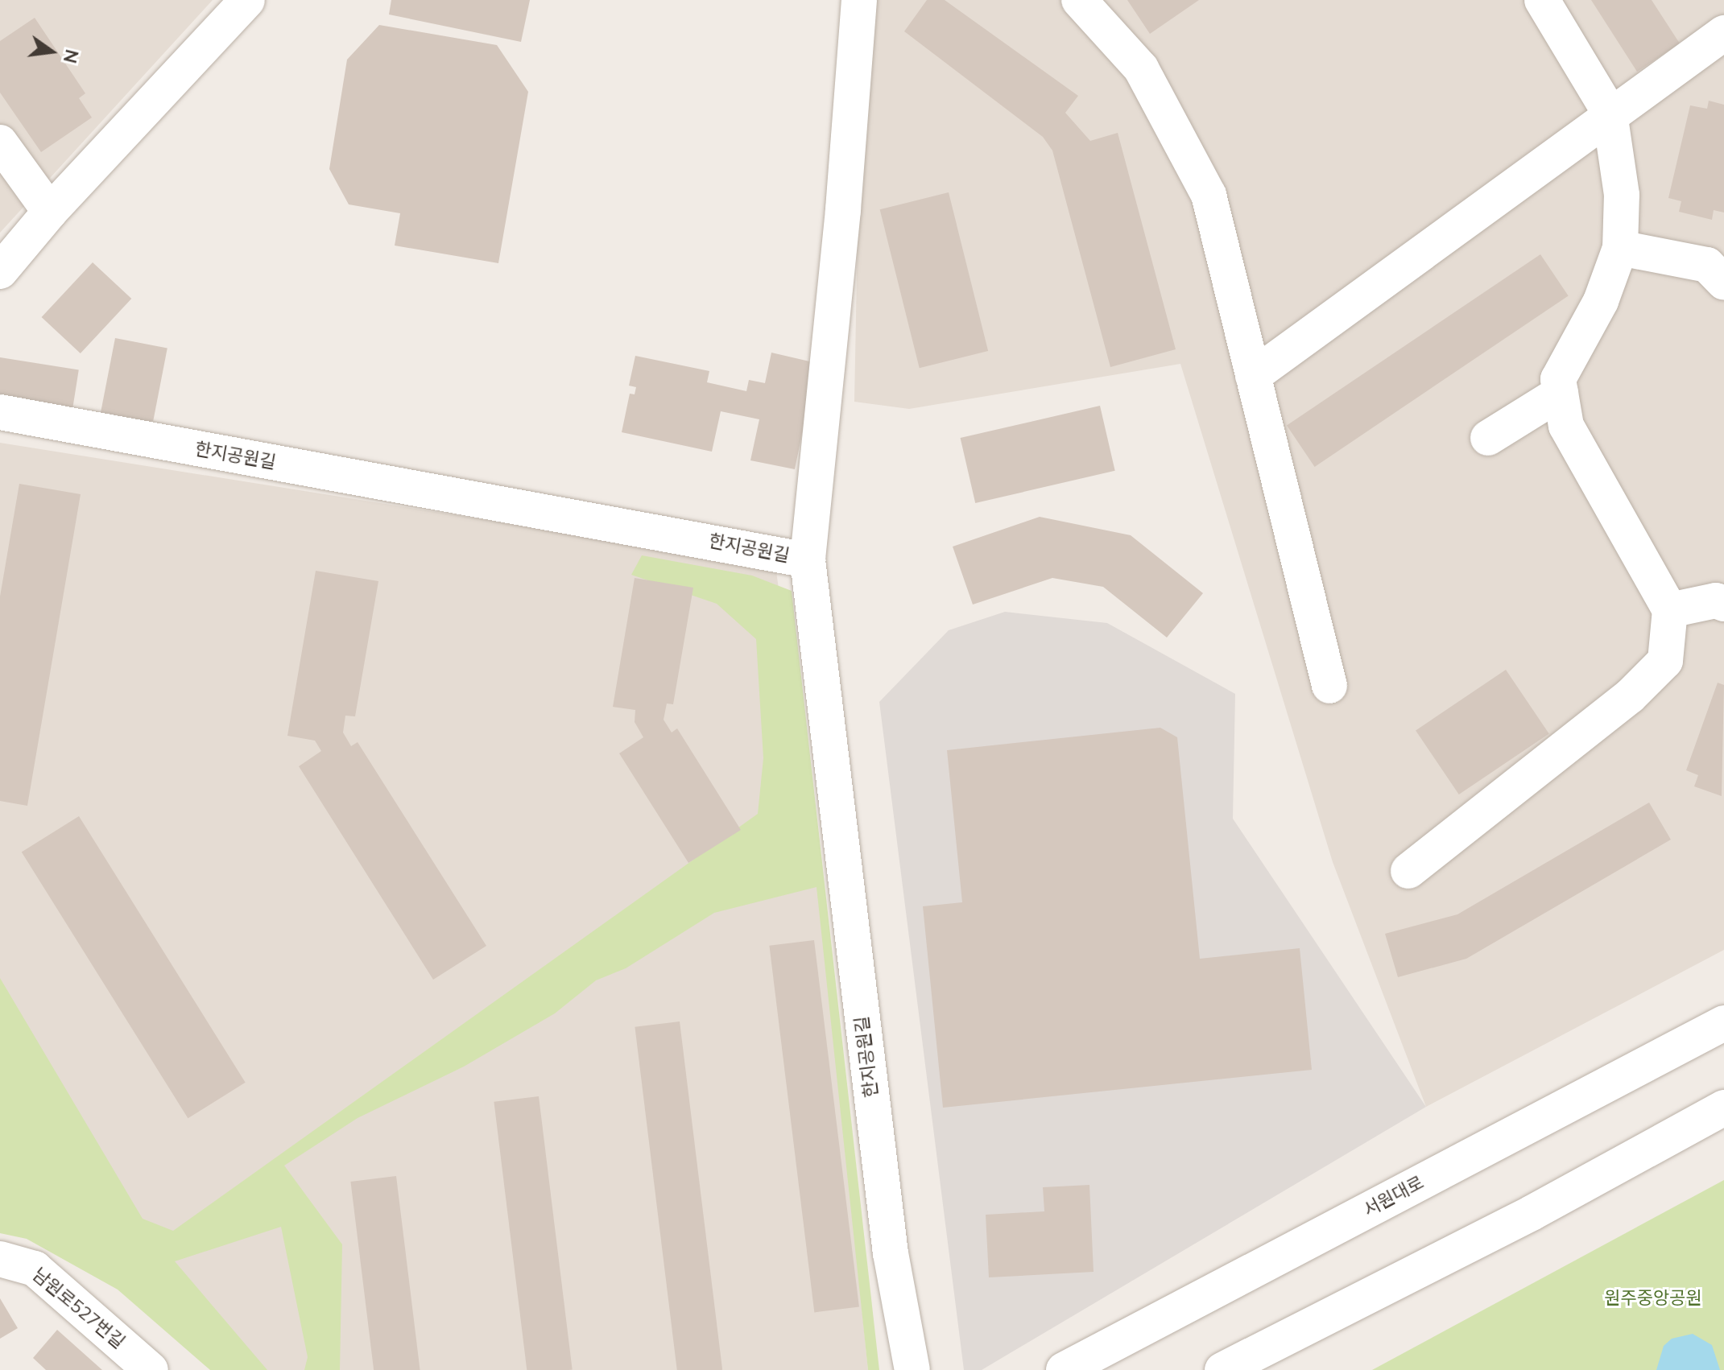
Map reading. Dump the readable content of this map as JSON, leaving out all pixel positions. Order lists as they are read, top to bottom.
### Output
{
  "streets": {
    "street": ["한지공원길", "서원대로", "남원로527번길"]
  },
  "parks": ["원주중앙공원"],
  "north": "right"
}
